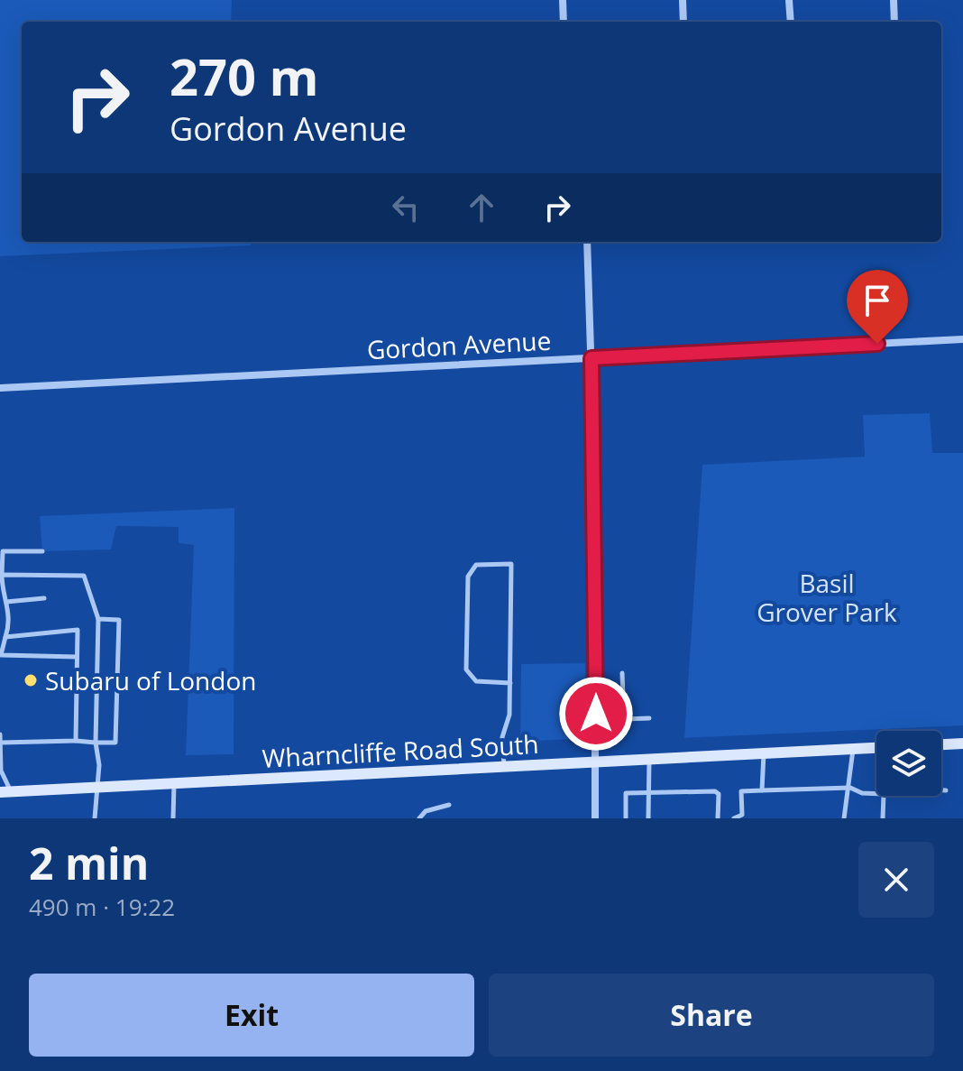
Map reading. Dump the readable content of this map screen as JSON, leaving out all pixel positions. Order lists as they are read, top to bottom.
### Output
{
  "streets": {
    "main road": ["Wharncliffe Road South"],
    "street": ["Gordon Avenue"]
  },
  "parks": ["Basil Grover Park"],
  "places": ["Subaru of London"],
  "page": {
    "turn": ["270 m", "Gordon Avenue"],
    "heading": ["2 min", "490 m · 19:22"],
    "buttons": ["Exit", "Share"]
  }
}
